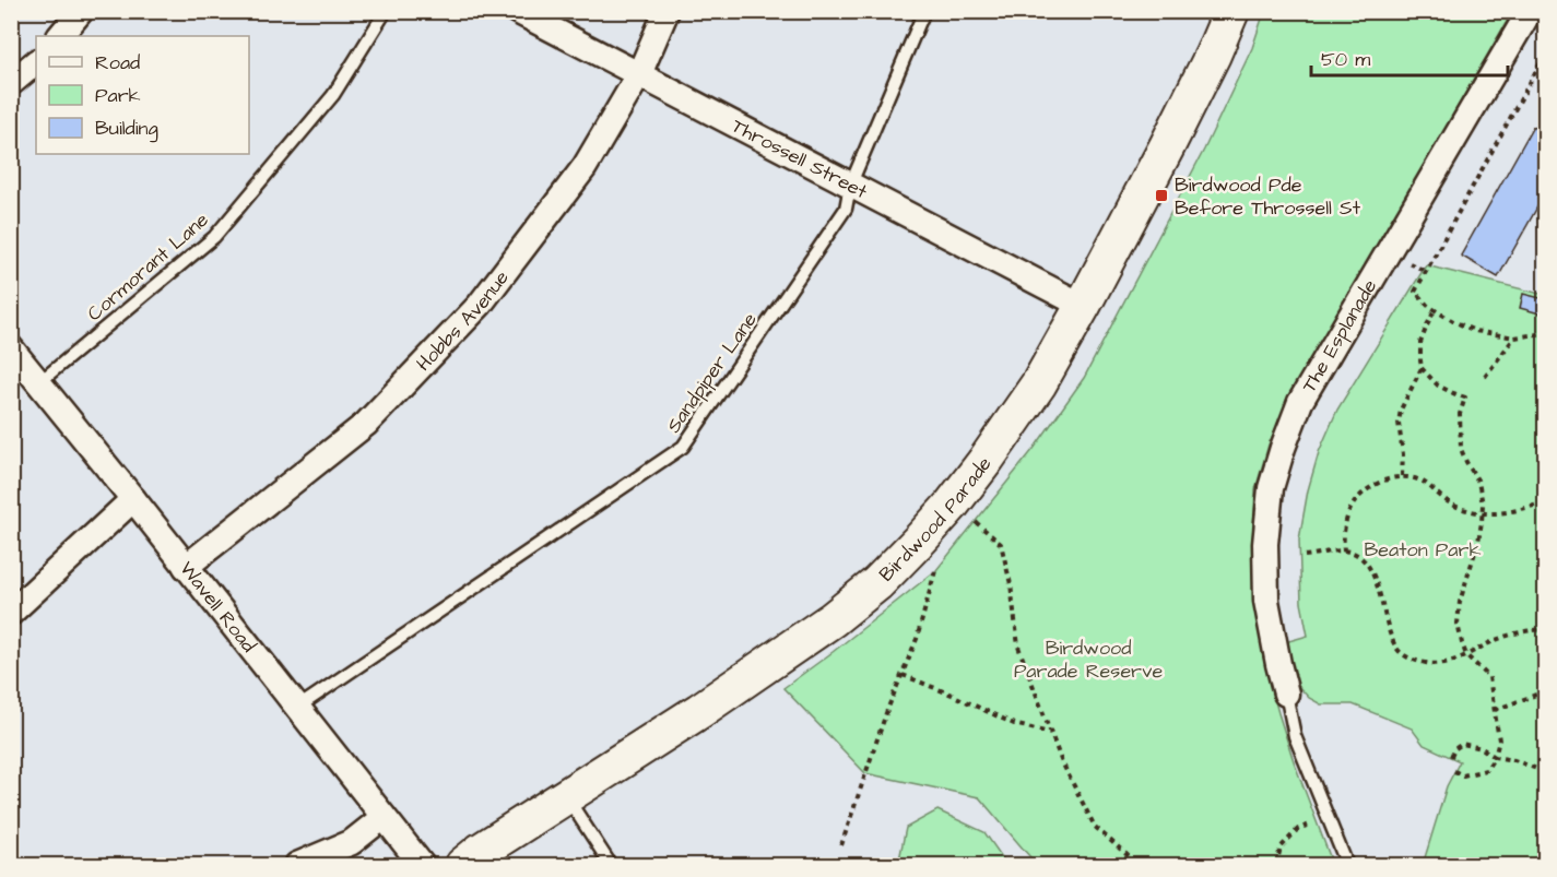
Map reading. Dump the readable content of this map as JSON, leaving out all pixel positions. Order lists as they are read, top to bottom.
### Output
{
  "streets": {
    "street": [
      "Throssell Street",
      "Hobbs Avenue",
      "The Esplanade",
      "Birdwood Parade",
      "Wavell Road"
    ],
    "lane": ["Cormorant Lane", "Sandpiper Lane"]
  },
  "crossings": [
    ["Throssell Street", "Hobbs Avenue"],
    ["Throssell Street", "Sandpiper Lane"],
    ["Throssell Street", "Birdwood Parade"],
    ["Cormorant Lane", "Wavell Road"],
    ["Hobbs Avenue", "Wavell Road"],
    ["Sandpiper Lane", "Wavell Road"]
  ],
  "parks": ["Beaton Park", "Birdwood Parade Reserve"],
  "places": {
    "transit": ["Birdwood Pde Before Throssell St"]
  },
  "legend": ["Road", "Park", "Building"],
  "scale_bar": "50 m"
}
